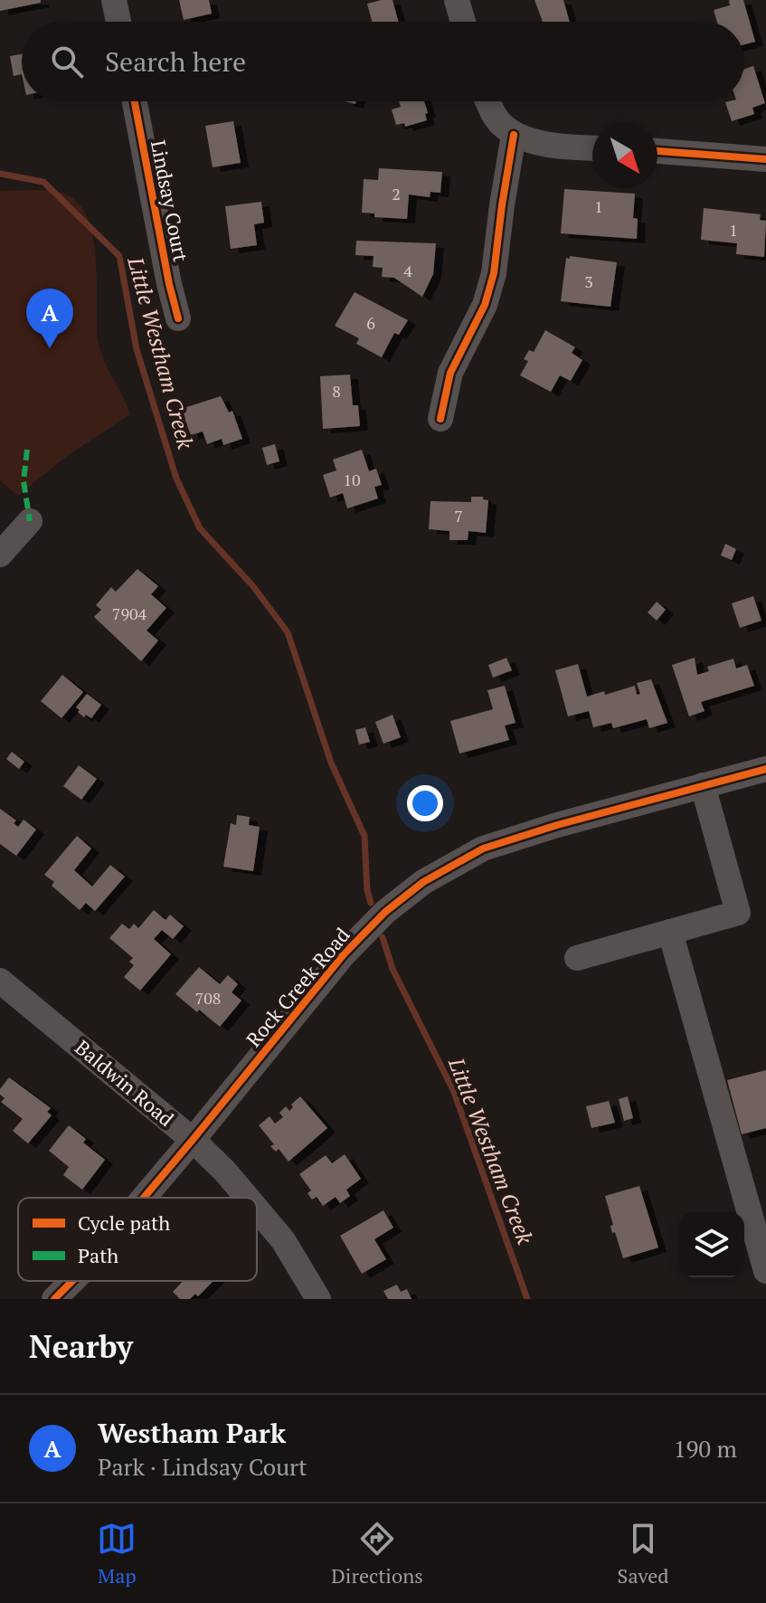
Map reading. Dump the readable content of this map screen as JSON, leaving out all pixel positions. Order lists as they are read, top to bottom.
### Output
{
  "streets": {
    "street": ["Lindsay Court", "Rock Creek Road", "Baldwin Road"]
  },
  "crossings": [
    ["Rock Creek Road", "Baldwin Road"]
  ],
  "water": ["Little Westham Creek"],
  "house_numbers": [
    "2",
    "1",
    "1",
    "4",
    "3",
    "6",
    "8",
    "10",
    "7",
    "7904",
    "708"
  ],
  "legend": ["Cycle path", "Path"],
  "north": "bottom right",
  "page": {
    "search": "Search here",
    "pins": "A",
    "heading": "Nearby",
    "list": [
      {
        "mark": "A",
        "name": "Westham Park",
        "note": "Park · Lindsay Court",
        "value": "190 m"
      }
    ],
    "nav": ["Map", "Directions", "Saved"]
  }
}
